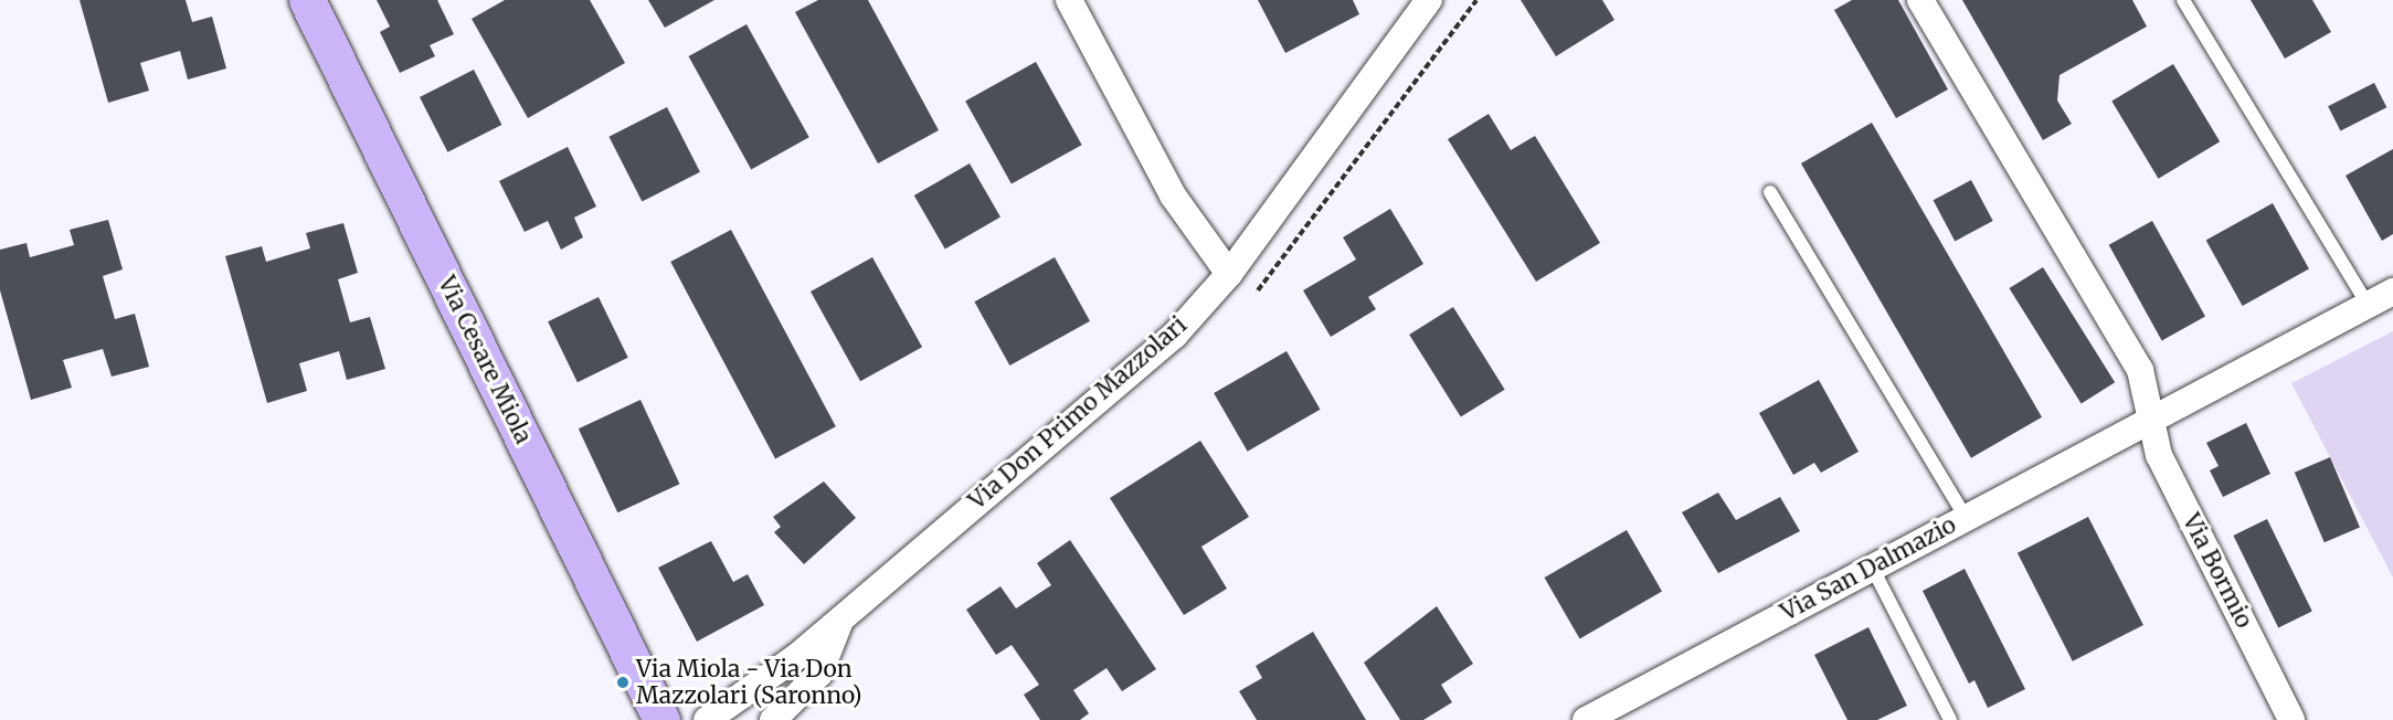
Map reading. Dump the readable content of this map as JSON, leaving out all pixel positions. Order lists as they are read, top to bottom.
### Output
{
  "streets": {
    "street": [
      "Via Cesare Miola",
      "Via Don Primo Mazzolari",
      "Via San Dalmazio",
      "Via Bormio"
    ]
  },
  "crossings": [
    ["Via San Dalmazio", "Via Bormio"]
  ],
  "places": ["Via Miola - Via Don Mazzolari (Saronno)"]
}
